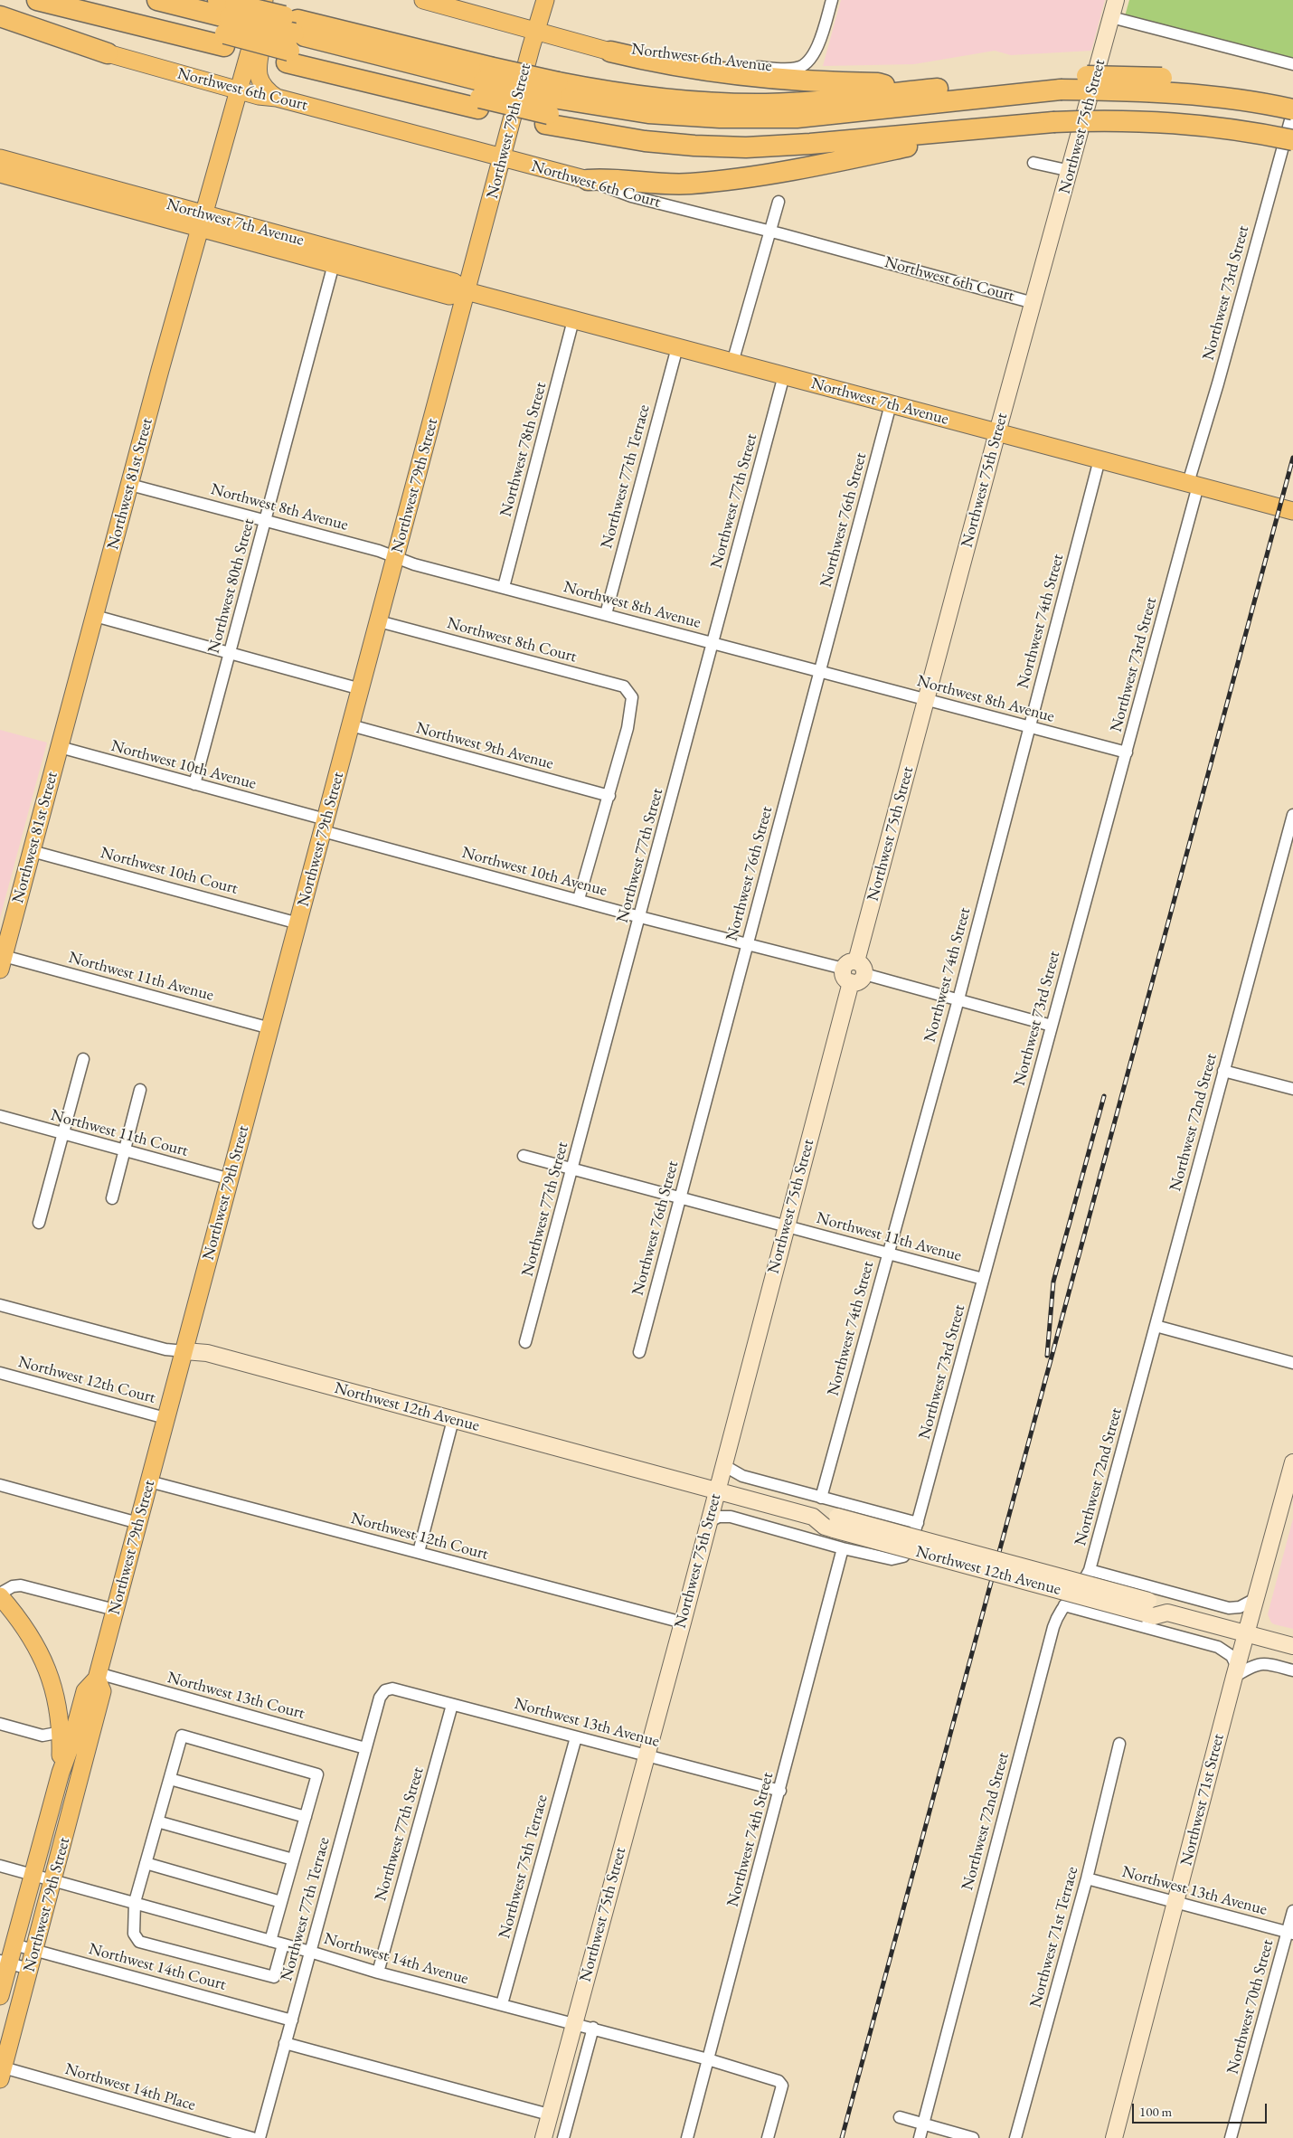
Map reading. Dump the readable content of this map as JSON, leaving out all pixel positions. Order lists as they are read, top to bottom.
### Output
{
  "streets": {
    "main road": [
      "Northwest 6th Avenue",
      "Northwest 6th Court",
      "Northwest 79th Street",
      "Northwest 7th Avenue",
      "Northwest 81st Street"
    ],
    "street": [
      "Northwest 75th Street",
      "Northwest 73rd Street",
      "Northwest 78th Street",
      "Northwest 77th Terrace",
      "Northwest 77th Street",
      "Northwest 8th Avenue",
      "Northwest 76th Street",
      "Northwest 80th Street",
      "Northwest 74th Street",
      "Northwest 8th Court",
      "Northwest 9th Avenue",
      "Northwest 10th Avenue",
      "Northwest 10th Court",
      "Northwest 11th Avenue",
      "Northwest 72nd Street",
      "Northwest 11th Court",
      "Northwest 12th Court",
      "Northwest 12th Avenue",
      "Northwest 13th Court",
      "Northwest 13th Avenue",
      "Northwest 71st Street",
      "Northwest 75th Terrace",
      "Northwest 71st Terrace",
      "Northwest 14th Avenue",
      "Northwest 14th Court",
      "Northwest 70th Street",
      "Northwest 14th Place"
    ]
  },
  "crossings": [
    ["Northwest 6th Avenue", "Northwest 79th Street"],
    ["Northwest 6th Court", "Northwest 75th Street"],
    ["Northwest 6th Court", "Northwest 79th Street"],
    ["Northwest 6th Court", "Northwest 81st Street"],
    ["Northwest 75th Street", "Northwest 7th Avenue"],
    ["Northwest 75th Street", "Northwest 8th Avenue"],
    ["Northwest 75th Street", "Northwest 10th Avenue"],
    ["Northwest 75th Street", "Northwest 11th Avenue"],
    ["Northwest 75th Street", "Northwest 12th Court"],
    ["Northwest 75th Street", "Northwest 12th Avenue"],
    ["Northwest 75th Street", "Northwest 13th Avenue"],
    ["Northwest 75th Street", "Northwest 14th Avenue"],
    ["Northwest 79th Street", "Northwest 7th Avenue"],
    ["Northwest 79th Street", "Northwest 8th Avenue"],
    ["Northwest 79th Street", "Northwest 8th Court"],
    ["Northwest 79th Street", "Northwest 9th Avenue"],
    ["Northwest 79th Street", "Northwest 10th Avenue"],
    ["Northwest 79th Street", "Northwest 10th Court"],
    ["Northwest 79th Street", "Northwest 11th Avenue"],
    ["Northwest 79th Street", "Northwest 11th Court"],
    ["Northwest 79th Street", "Northwest 12th Court"],
    ["Northwest 79th Street", "Northwest 12th Avenue"],
    ["Northwest 79th Street", "Northwest 13th Court"],
    ["Northwest 79th Street", "Northwest 14th Avenue"],
    ["Northwest 79th Street", "Northwest 14th Court"],
    ["Northwest 79th Street", "Northwest 14th Place"],
    ["Northwest 7th Avenue", "Northwest 73rd Street"],
    ["Northwest 7th Avenue", "Northwest 78th Street"],
    ["Northwest 7th Avenue", "Northwest 77th Terrace"],
    ["Northwest 7th Avenue", "Northwest 81st Street"],
    ["Northwest 7th Avenue", "Northwest 77th Street"],
    ["Northwest 7th Avenue", "Northwest 76th Street"],
    ["Northwest 7th Avenue", "Northwest 80th Street"],
    ["Northwest 7th Avenue", "Northwest 74th Street"],
    ["Northwest 73rd Street", "Northwest 8th Avenue"],
    ["Northwest 73rd Street", "Northwest 10th Avenue"],
    ["Northwest 73rd Street", "Northwest 11th Avenue"],
    ["Northwest 73rd Street", "Northwest 12th Avenue"],
    ["Northwest 78th Street", "Northwest 8th Avenue"],
    ["Northwest 77th Terrace", "Northwest 8th Avenue"],
    ["Northwest 77th Terrace", "Northwest 13th Court"],
    ["Northwest 77th Terrace", "Northwest 13th Avenue"],
    ["Northwest 77th Terrace", "Northwest 14th Avenue"],
    ["Northwest 77th Terrace", "Northwest 14th Court"],
    ["Northwest 81st Street", "Northwest 8th Avenue"],
    ["Northwest 81st Street", "Northwest 10th Avenue"],
    ["Northwest 81st Street", "Northwest 10th Court"],
    ["Northwest 81st Street", "Northwest 11th Avenue"],
    ["Northwest 77th Street", "Northwest 8th Avenue"],
    ["Northwest 77th Street", "Northwest 10th Avenue"],
    ["Northwest 77th Street", "Northwest 11th Avenue"],
    ["Northwest 77th Street", "Northwest 13th Avenue"],
    ["Northwest 77th Street", "Northwest 14th Avenue"],
    ["Northwest 8th Avenue", "Northwest 76th Street"],
    ["Northwest 8th Avenue", "Northwest 80th Street"],
    ["Northwest 8th Avenue", "Northwest 74th Street"],
    ["Northwest 76th Street", "Northwest 10th Avenue"],
    ["Northwest 76th Street", "Northwest 11th Avenue"],
    ["Northwest 80th Street", "Northwest 10th Avenue"],
    ["Northwest 74th Street", "Northwest 10th Avenue"],
    ["Northwest 74th Street", "Northwest 11th Avenue"],
    ["Northwest 74th Street", "Northwest 12th Avenue"],
    ["Northwest 74th Street", "Northwest 13th Avenue"],
    ["Northwest 74th Street", "Northwest 14th Avenue"],
    ["Northwest 8th Court", "Northwest 9th Avenue"],
    ["Northwest 72nd Street", "Northwest 12th Avenue"],
    ["Northwest 12th Avenue", "Northwest 71st Street"],
    ["Northwest 13th Avenue", "Northwest 71st Street"],
    ["Northwest 13th Avenue", "Northwest 75th Terrace"],
    ["Northwest 13th Avenue", "Northwest 71st Terrace"],
    ["Northwest 13th Avenue", "Northwest 70th Street"],
    ["Northwest 75th Terrace", "Northwest 14th Avenue"]
  ],
  "scale_bar": "100 m"
}
